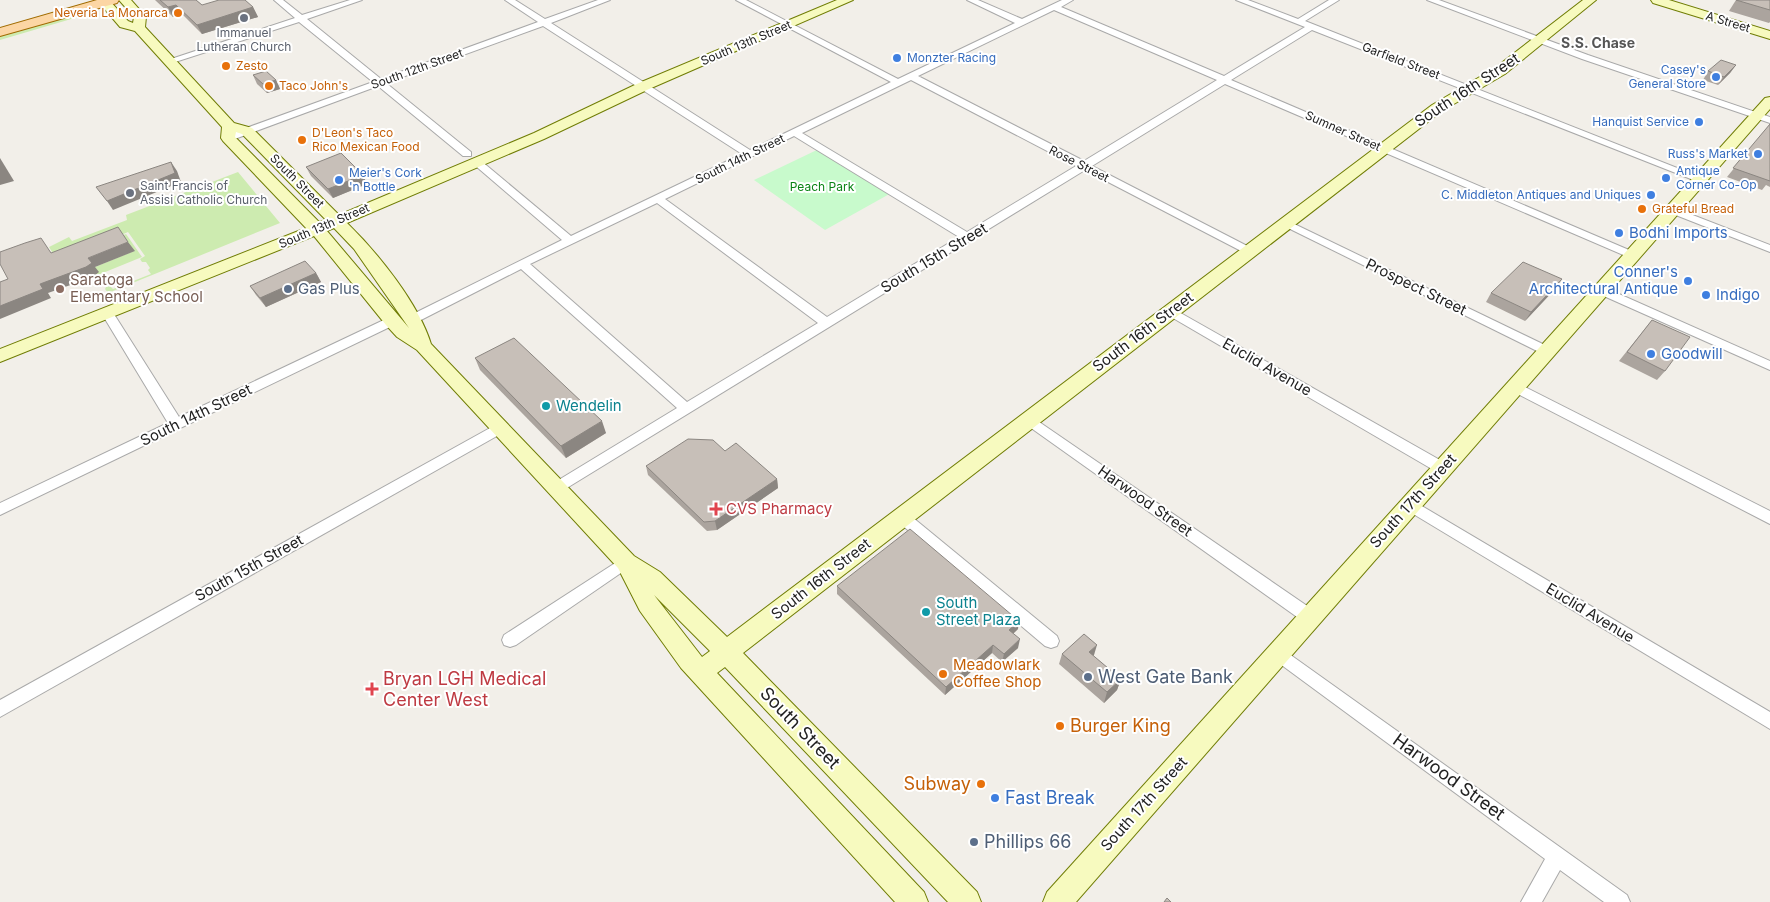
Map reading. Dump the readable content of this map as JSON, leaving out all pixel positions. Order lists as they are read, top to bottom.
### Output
{
  "streets": {
    "main road": [
      "A Street",
      "South 13th Street",
      "South 16th Street",
      "South Street",
      "South 17th Street"
    ],
    "street": [
      "Garfield Street",
      "South 12th Street",
      "Sumner Street",
      "South 14th Street",
      "Rose Street",
      "South 15th Street",
      "Prospect Street",
      "Euclid Avenue",
      "Harwood Street"
    ]
  },
  "crossings": [
    ["South 13th Street", "South Street"],
    ["Garfield Street", "South 16th Street"],
    ["Garfield Street", "South 15th Street"],
    ["Garfield Street", "South 17th Street"],
    ["South 12th Street", "South Street"],
    ["South 16th Street", "Sumner Street"],
    ["South 16th Street", "Rose Street"],
    ["South 16th Street", "South Street"],
    ["South 16th Street", "Prospect Street"],
    ["South 16th Street", "Euclid Avenue"],
    ["South 16th Street", "Harwood Street"],
    ["Sumner Street", "South 14th Street"],
    ["Sumner Street", "South 15th Street"],
    ["Sumner Street", "South 17th Street"],
    ["South 14th Street", "Rose Street"],
    ["South 14th Street", "South Street"],
    ["Rose Street", "South 15th Street"],
    ["South Street", "South 15th Street"],
    ["Prospect Street", "South 17th Street"],
    ["Euclid Avenue", "South 17th Street"],
    ["Harwood Street", "South 17th Street"]
  ],
  "districts": ["S.S. Chase"],
  "parks": ["Peach Park"],
  "places": {
    "other": [
      "Neveria La Monarca",
      "Immanuel Lutheran Church",
      "Monzter Racing",
      "Zesto",
      "Casey's General Store",
      "Taco John's",
      "Hanquist Service",
      "D'Leon's Taco Rico Mexican Food",
      "Russ's Market",
      "Antique Corner Co-Op",
      "Meier's Cork 'n Bottle",
      "Saint Francis of Assisi Catholic Church",
      "C. Middleton Antiques and Uniques",
      "Grateful Bread",
      "Bodhi Imports",
      "Conner's Architectural Antique",
      "Saratoga Elementary School",
      "Gas Plus",
      "Indigo",
      "Goodwill",
      "Wendelin",
      "South Street Plaza",
      "Meadowlark Coffee Shop",
      "West Gate Bank",
      "Burger King",
      "Subway",
      "Fast Break",
      "Phillips 66"
    ],
    "health": ["CVS Pharmacy", "Bryan LGH Medical Center West"]
  }
}
